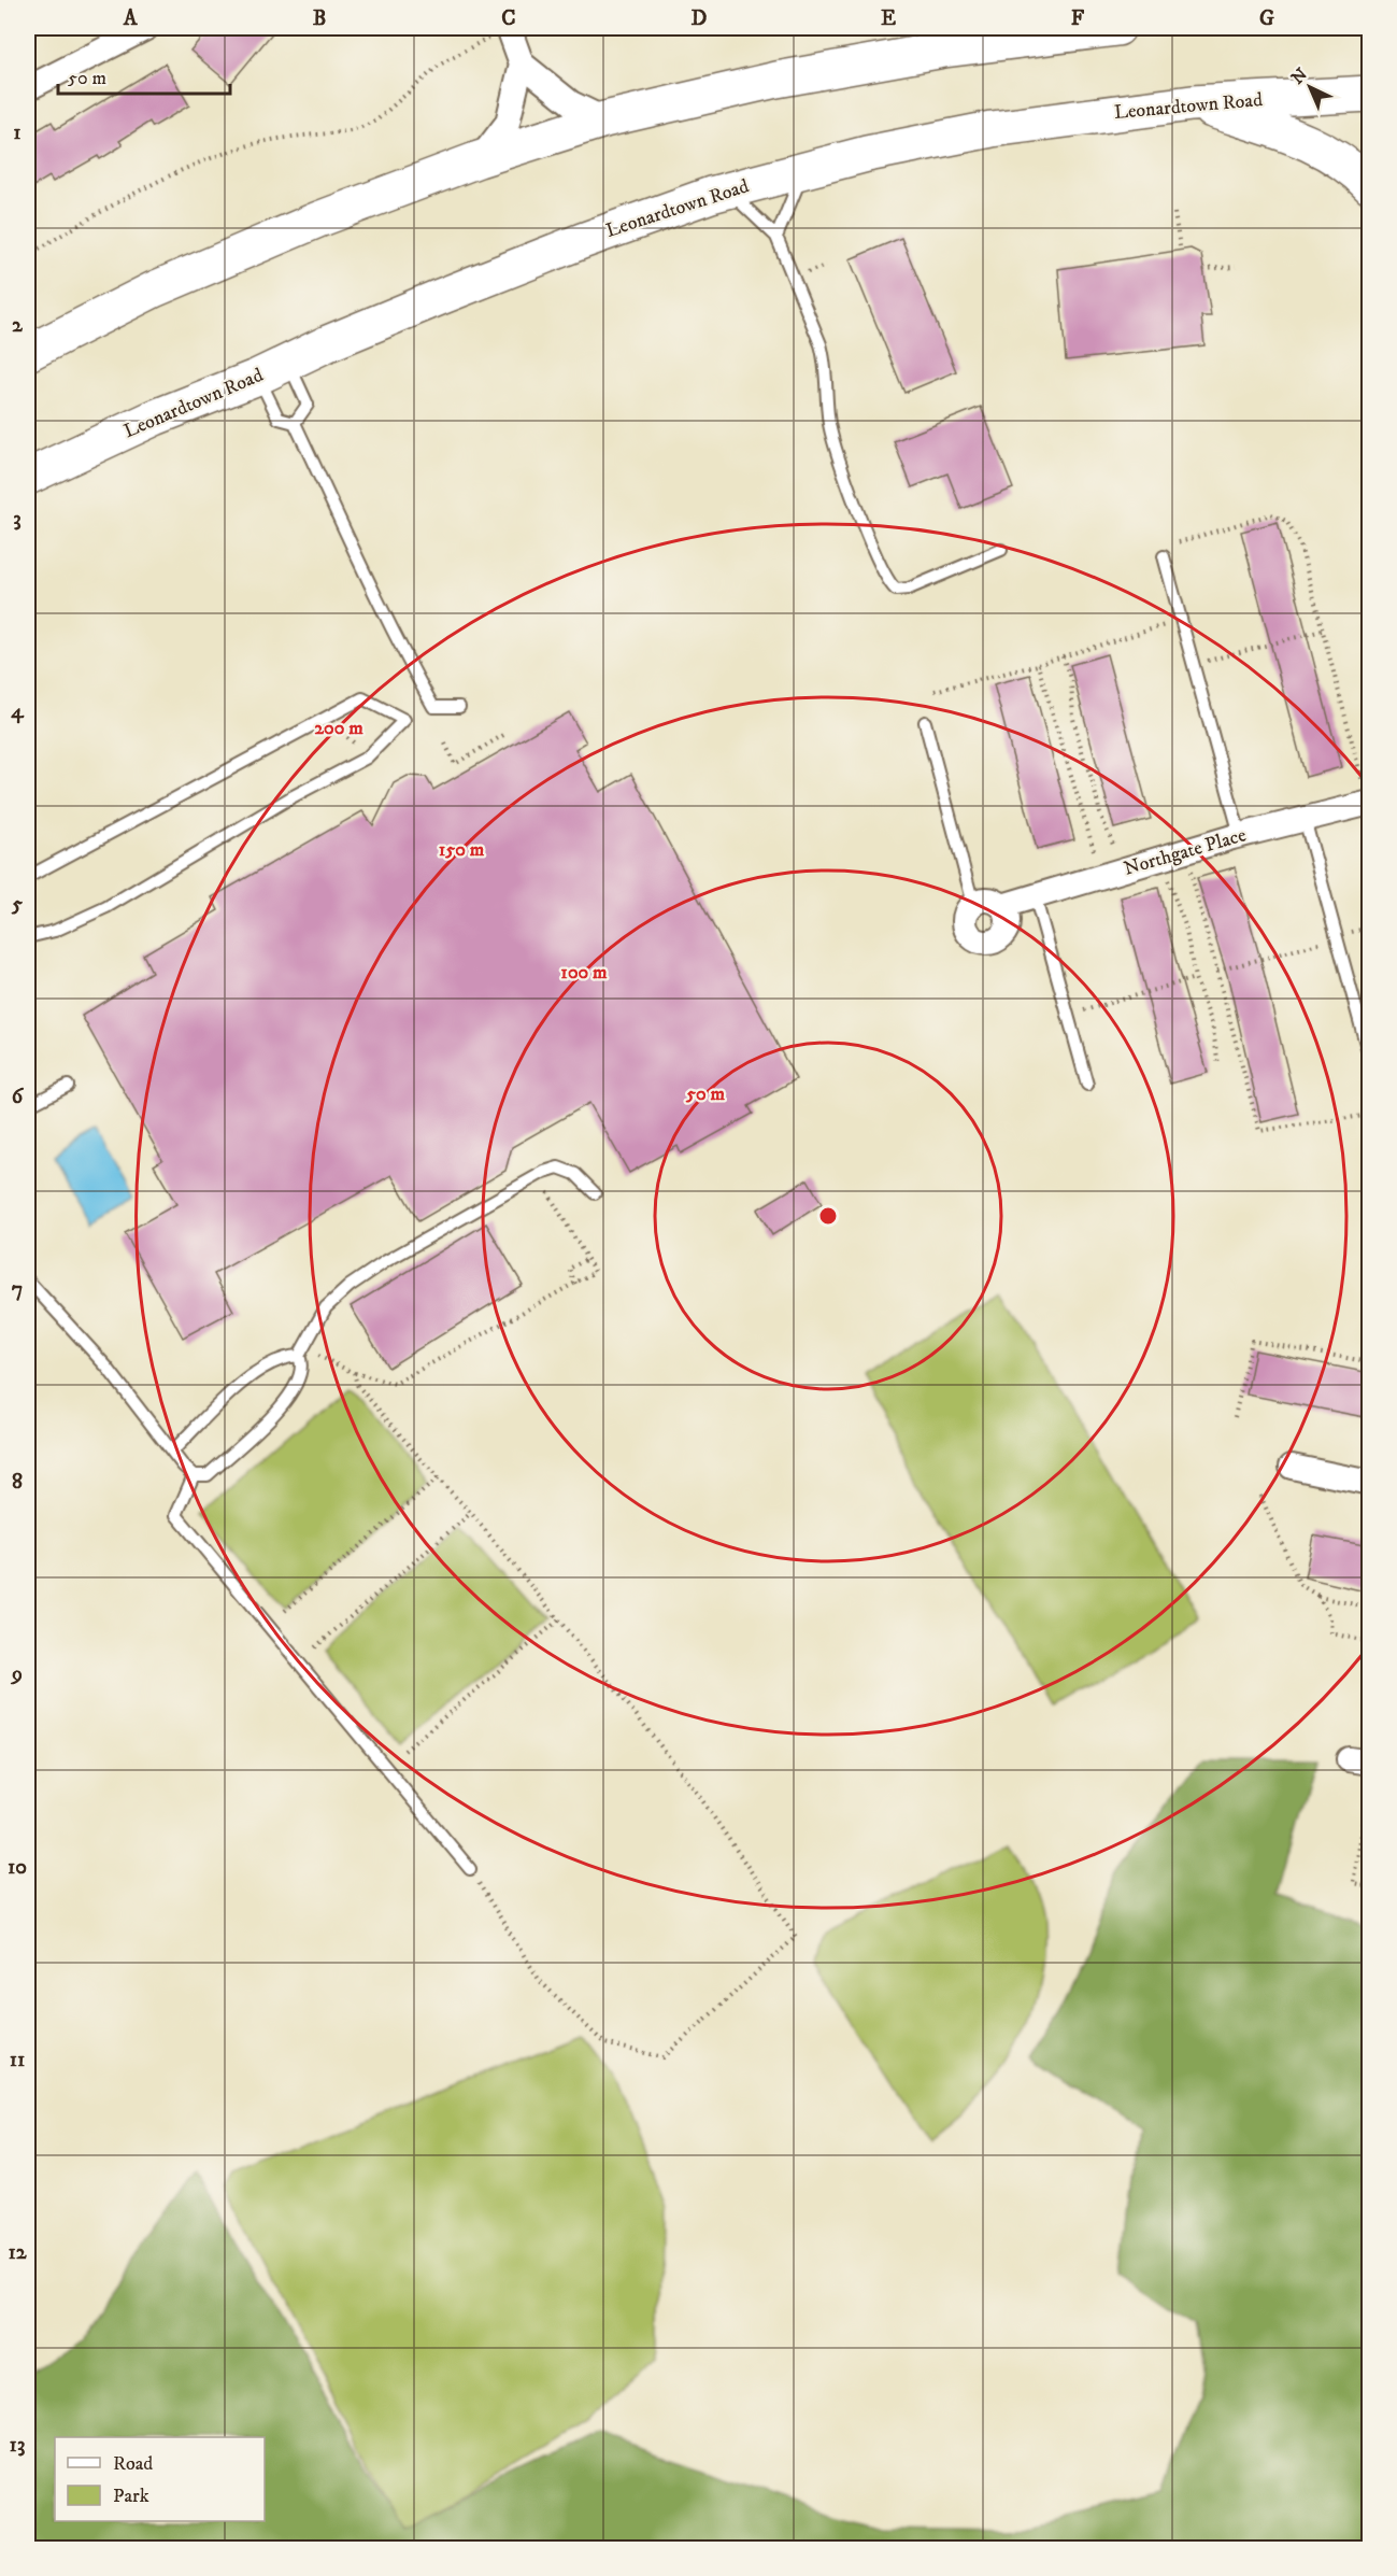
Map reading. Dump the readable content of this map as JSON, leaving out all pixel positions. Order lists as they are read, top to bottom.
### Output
{
  "streets": {
    "highway": ["Leonardtown Road"],
    "street": ["Northgate Place"]
  },
  "legend": ["Road", "Park"],
  "scale_bar": "50 m",
  "north": "top left",
  "grid": {
    "columns": [
      "A",
      "B",
      "C",
      "D",
      "E",
      "F",
      "G"
    ],
    "rows": [
      "1",
      "2",
      "3",
      "4",
      "5",
      "6",
      "7",
      "8",
      "9",
      "10",
      "11",
      "12",
      "13"
    ]
  },
  "rings": [
    "200 m",
    "150 m",
    "100 m",
    "50 m"
  ]
}
